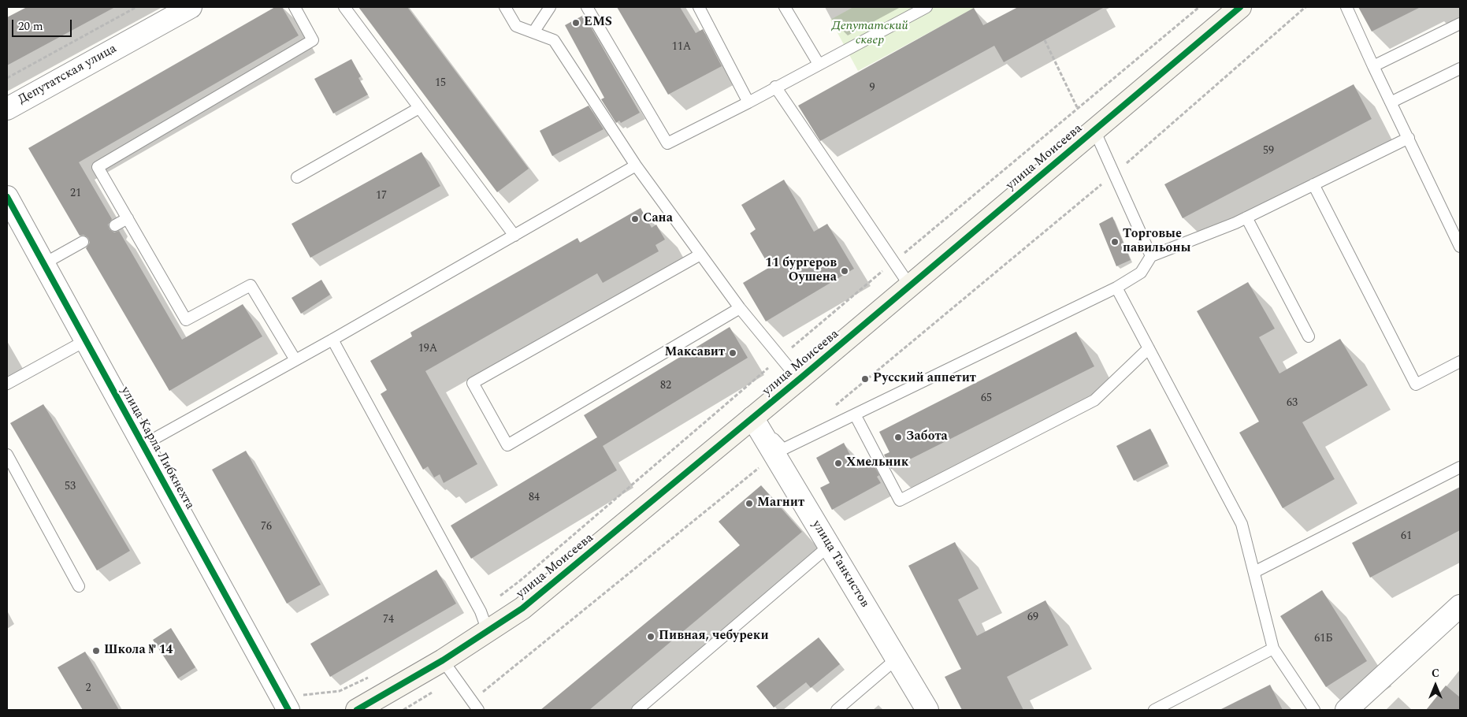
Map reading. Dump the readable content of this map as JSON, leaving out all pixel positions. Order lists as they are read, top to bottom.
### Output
{
  "streets": {
    "street": [
      "Депутатская улица",
      "улица Моисеева",
      "улица Карла Либкнехта",
      "улица Танкистов"
    ]
  },
  "crossings": [
    ["улица Моисеева", "улица Танкистов"]
  ],
  "parks": ["Депутатский сквер"],
  "places": [
    "EMS",
    "Сана",
    "Торговые павильоны",
    "11 бургеров Оушена",
    "Максавит",
    "Русский аппетит",
    "Забота",
    "Хмельник",
    "Магнит",
    "Пивная, чебуреки",
    "Школа № 14"
  ],
  "house_numbers": [
    "11А",
    "15",
    "9",
    "59",
    "21",
    "17",
    "19А",
    "82",
    "65",
    "63",
    "53",
    "84",
    "76",
    "61",
    "69",
    "74",
    "61Б",
    "2"
  ],
  "scale_bar": "20 m",
  "north": "top"
}
